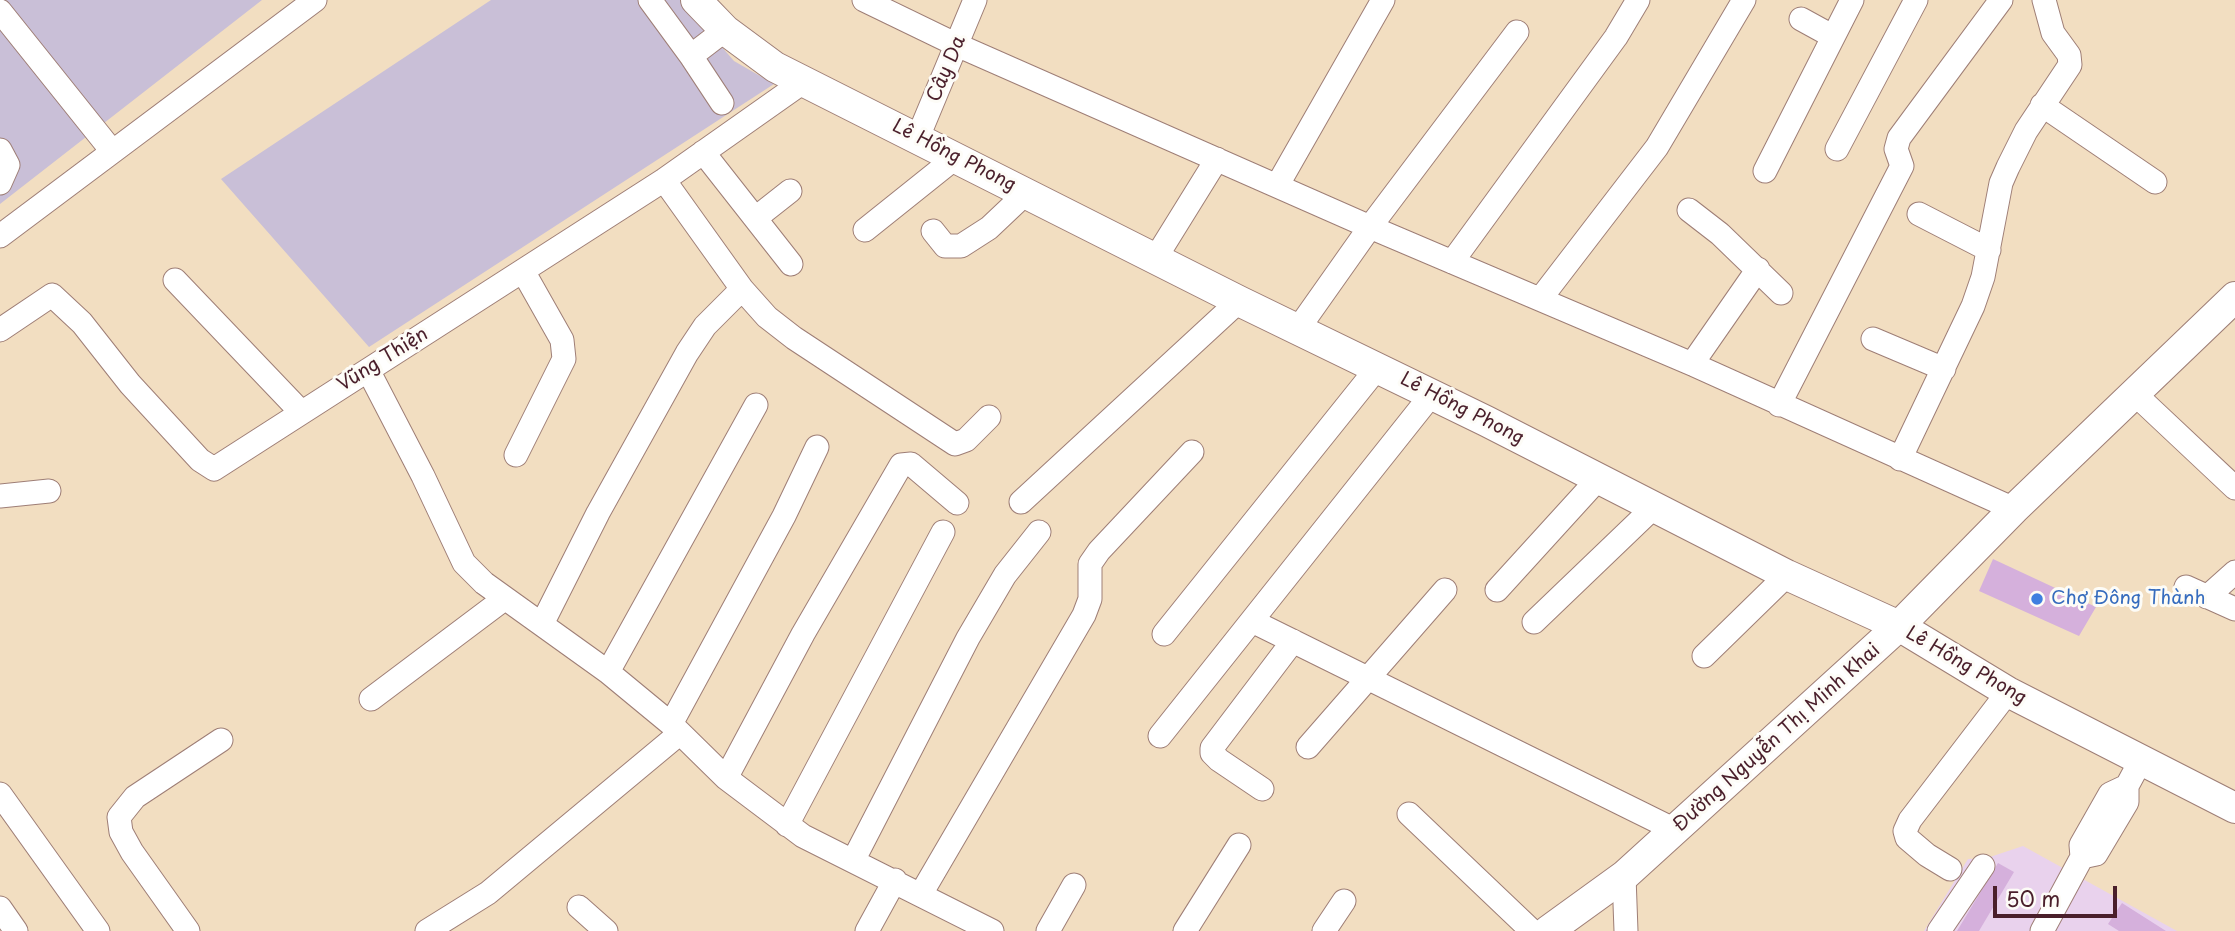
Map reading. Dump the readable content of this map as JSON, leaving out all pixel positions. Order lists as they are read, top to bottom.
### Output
{
  "streets": {
    "main road": ["Lê Hồng Phong", "Đường Nguyễn Thị Minh Khai"],
    "street": ["Cây Da", "Vũng Thiện"]
  },
  "crossings": [
    ["Cây Da", "Lê Hồng Phong"],
    ["Lê Hồng Phong", "Vũng Thiện"],
    ["Lê Hồng Phong", "Đường Nguyễn Thị Minh Khai"]
  ],
  "places": ["Chợ Đông Thành"],
  "scale_bar": "50 m"
}
